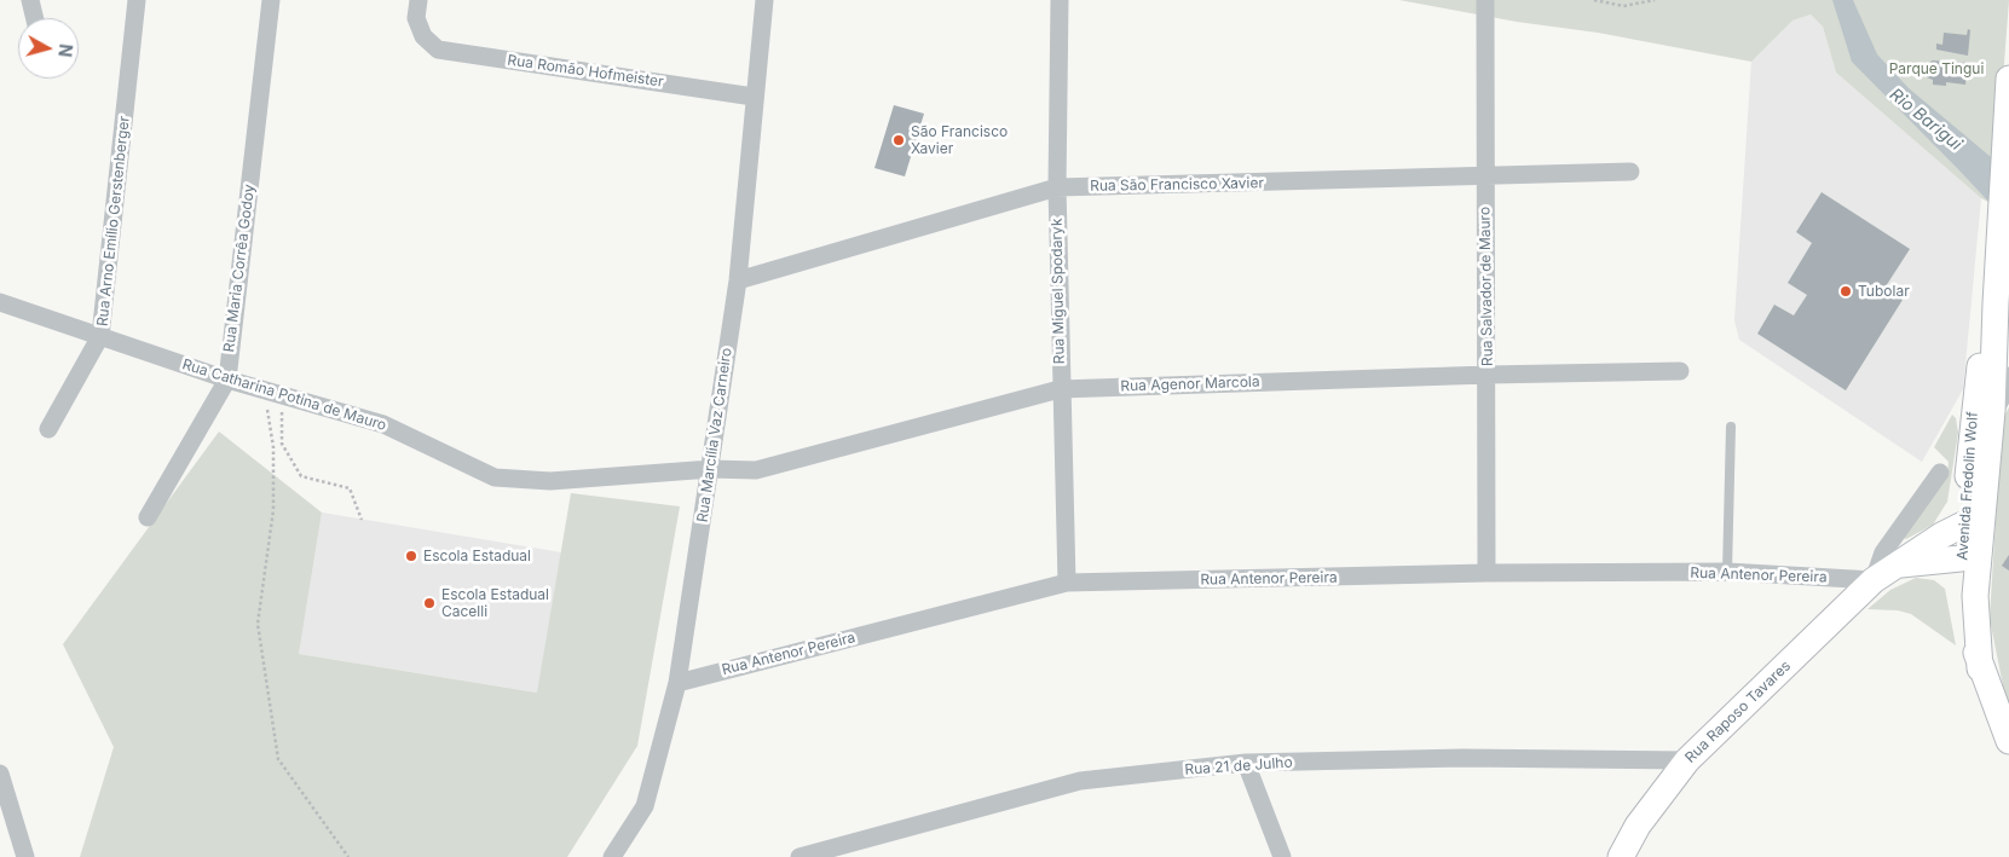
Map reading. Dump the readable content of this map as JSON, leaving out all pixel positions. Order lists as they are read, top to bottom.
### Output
{
  "streets": {
    "main road": ["Avenida Fredolin Wolf", "Rua Raposo Tavares"],
    "street": [
      "Rua Romão Hofmeister",
      "Rua São Francisco Xavier",
      "Rua Arno Emílio Gerstenberger",
      "Rua Maria Corrêa Godoy",
      "Rua Salvador de Mauro",
      "Rua Miguel Spodaryk",
      "Rua Agenor Marcola",
      "Rua Catharina Potina de Mauro",
      "Rua Marcília Vaz Carneiro",
      "Rua Antenor Pereira",
      "Rua 21 de Julho"
    ]
  },
  "crossings": [
    ["Rua Romão Hofmeister", "Rua Marcília Vaz Carneiro"],
    ["Rua São Francisco Xavier", "Rua Salvador de Mauro"],
    ["Rua São Francisco Xavier", "Rua Miguel Spodaryk"],
    ["Rua São Francisco Xavier", "Rua Marcília Vaz Carneiro"],
    ["Rua Arno Emílio Gerstenberger", "Rua Catharina Potina de Mauro"],
    ["Rua Maria Corrêa Godoy", "Rua Catharina Potina de Mauro"],
    ["Rua Salvador de Mauro", "Rua Agenor Marcola"],
    ["Rua Salvador de Mauro", "Rua Antenor Pereira"],
    ["Rua Miguel Spodaryk", "Rua Agenor Marcola"],
    ["Rua Miguel Spodaryk", "Rua Antenor Pereira"],
    ["Rua Agenor Marcola", "Rua Catharina Potina de Mauro"],
    ["Rua Agenor Marcola", "Rua Marcília Vaz Carneiro"],
    ["Rua Catharina Potina de Mauro", "Rua Marcília Vaz Carneiro"],
    ["Rua Marcília Vaz Carneiro", "Rua Antenor Pereira"],
    ["Avenida Fredolin Wolf", "Rua Raposo Tavares"],
    ["Rua Antenor Pereira", "Rua Raposo Tavares"],
    ["Rua Raposo Tavares", "Rua 21 de Julho"]
  ],
  "water": ["Rio Barigui"],
  "parks": ["Parque Tingui"],
  "places": [
    "São Francisco Xavier",
    "Tubolar",
    "Escola Estadual",
    "Escola Estadual Cacelli"
  ],
  "north": "right"
}
